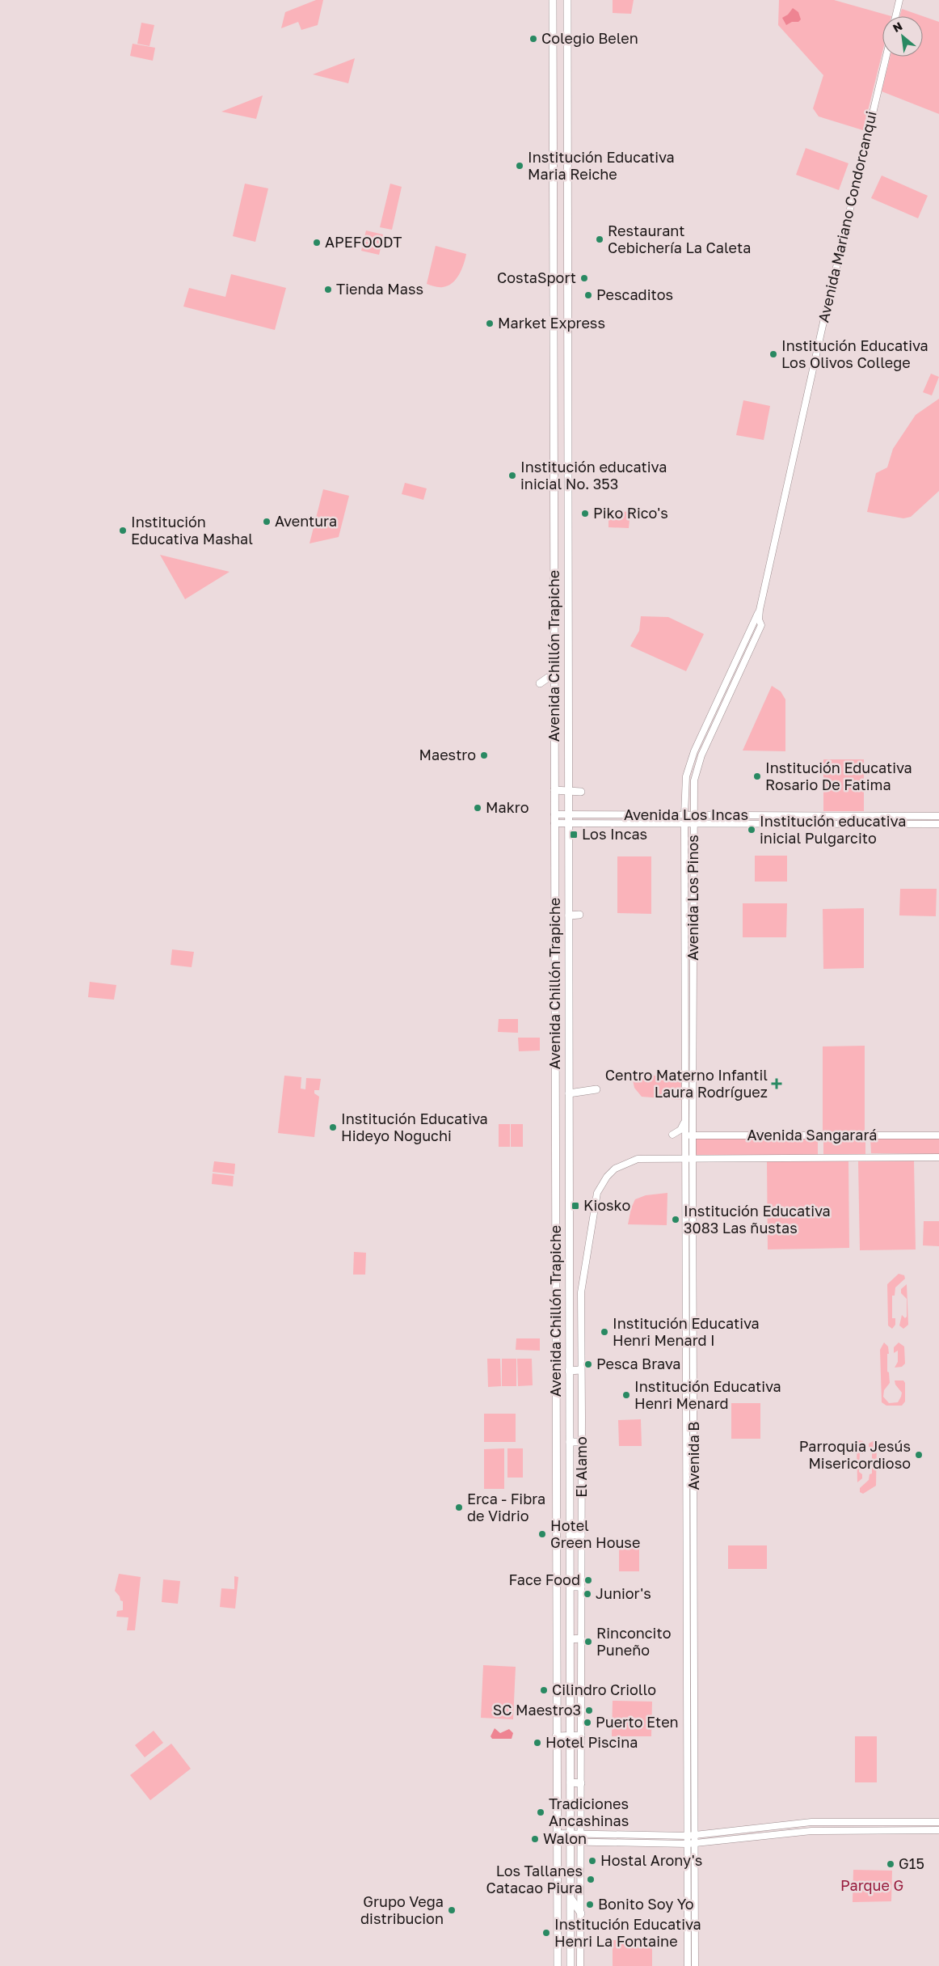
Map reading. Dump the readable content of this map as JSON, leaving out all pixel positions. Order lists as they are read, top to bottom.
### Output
{
  "streets": {
    "main road": ["Avenida Chillón Trapiche"],
    "street": [
      "Avenida Mariano Condorcanqui",
      "Avenida Los Incas",
      "Avenida Los Pinos",
      "Avenida Sangarará",
      "Avenida B",
      "El Alamo"
    ]
  },
  "crossings": [
    ["Avenida Mariano Condorcanqui", "Avenida Los Pinos"],
    ["Avenida Chillón Trapiche", "Avenida Los Incas"],
    ["Avenida Los Incas", "Avenida Los Pinos"],
    ["Avenida Los Pinos", "Avenida Sangarará"],
    ["Avenida Los Pinos", "Avenida B"],
    ["Avenida Sangarará", "Avenida B"],
    ["Avenida Sangarará", "El Alamo"],
    ["Avenida B", "El Alamo"]
  ],
  "parks": ["Parque G"],
  "places": {
    "other": [
      "Colegio Belen",
      "Institución Educativa Maria Reiche",
      "Restaurant Cebichería La Caleta",
      "APEFOODT",
      "CostaSport",
      "Tienda Mass",
      "Pescaditos",
      "Market Express",
      "Institución Educativa Los Olivos College",
      "Institución educativa inicial No. 353",
      "Piko Rico's",
      "Aventura",
      "Institución Educativa Mashal",
      "Maestro",
      "Institución Educativa Rosario De Fatima",
      "Makro",
      "Institución educativa inicial Pulgarcito",
      "Institución Educativa Hideyo Noguchi",
      "Institución Educativa 3083 Las ñustas",
      "Institución Educativa Henri Menard I",
      "Pesca Brava",
      "Institución Educativa Henri Menard",
      "Parroquia Jesús Misericordioso",
      "Erca - Fibra de Vidrio",
      "Hotel Green House",
      "Face Food",
      "Junior's",
      "Rinconcito Puneño",
      "Cilindro Criollo",
      "SC Maestro3",
      "Puerto Eten",
      "Hotel Piscina",
      "Tradiciones Ancashinas",
      "Walon",
      "Hostal Arony's",
      "G15",
      "Los Tallanes Catacao Piura",
      "Bonito Soy Yo",
      "Grupo Vega distribucion",
      "Institución Educativa Henri La Fontaine"
    ],
    "transit": ["Los Incas", "Kiosko"],
    "health": ["Centro Materno Infantil Laura Rodríguez"]
  },
  "north": "top left"
}
